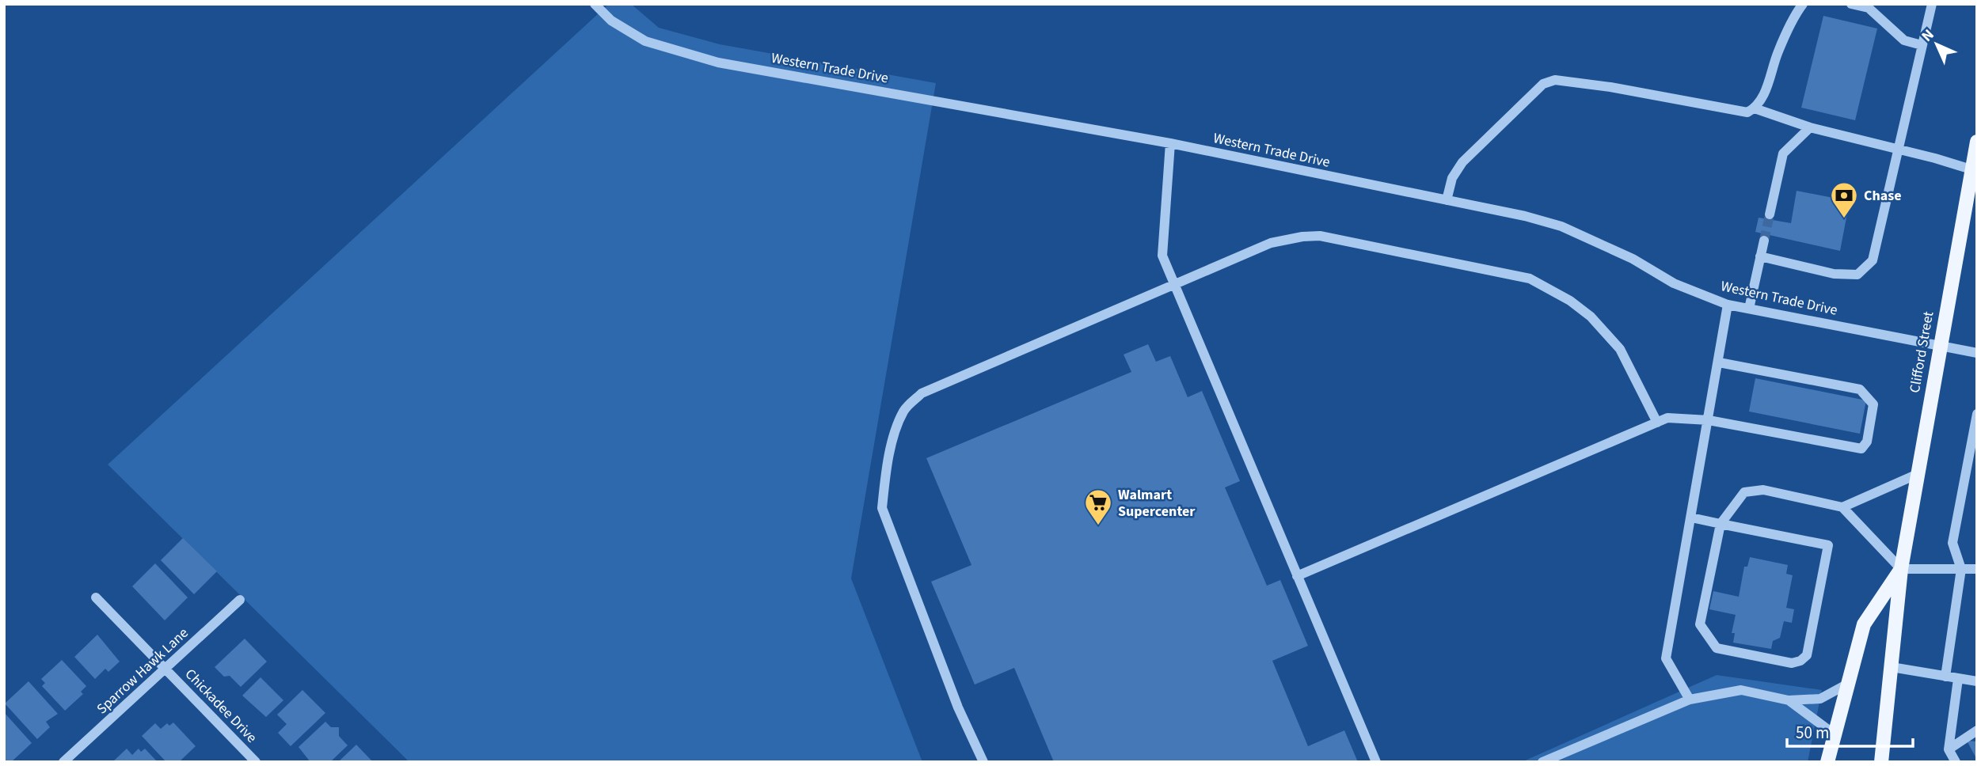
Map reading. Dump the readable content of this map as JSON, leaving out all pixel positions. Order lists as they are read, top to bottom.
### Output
{
  "streets": {
    "main road": ["Clifford Street"],
    "street": ["Western Trade Drive", "Sparrow Hawk Lane", "Chickadee Drive"]
  },
  "crossings": [
    ["Western Trade Drive", "Clifford Street"],
    ["Sparrow Hawk Lane", "Chickadee Drive"]
  ],
  "places": {
    "bank": ["Chase"],
    "supermarket": ["Walmart Supercenter"]
  },
  "scale_bar": "50 m",
  "north": "top left"
}
